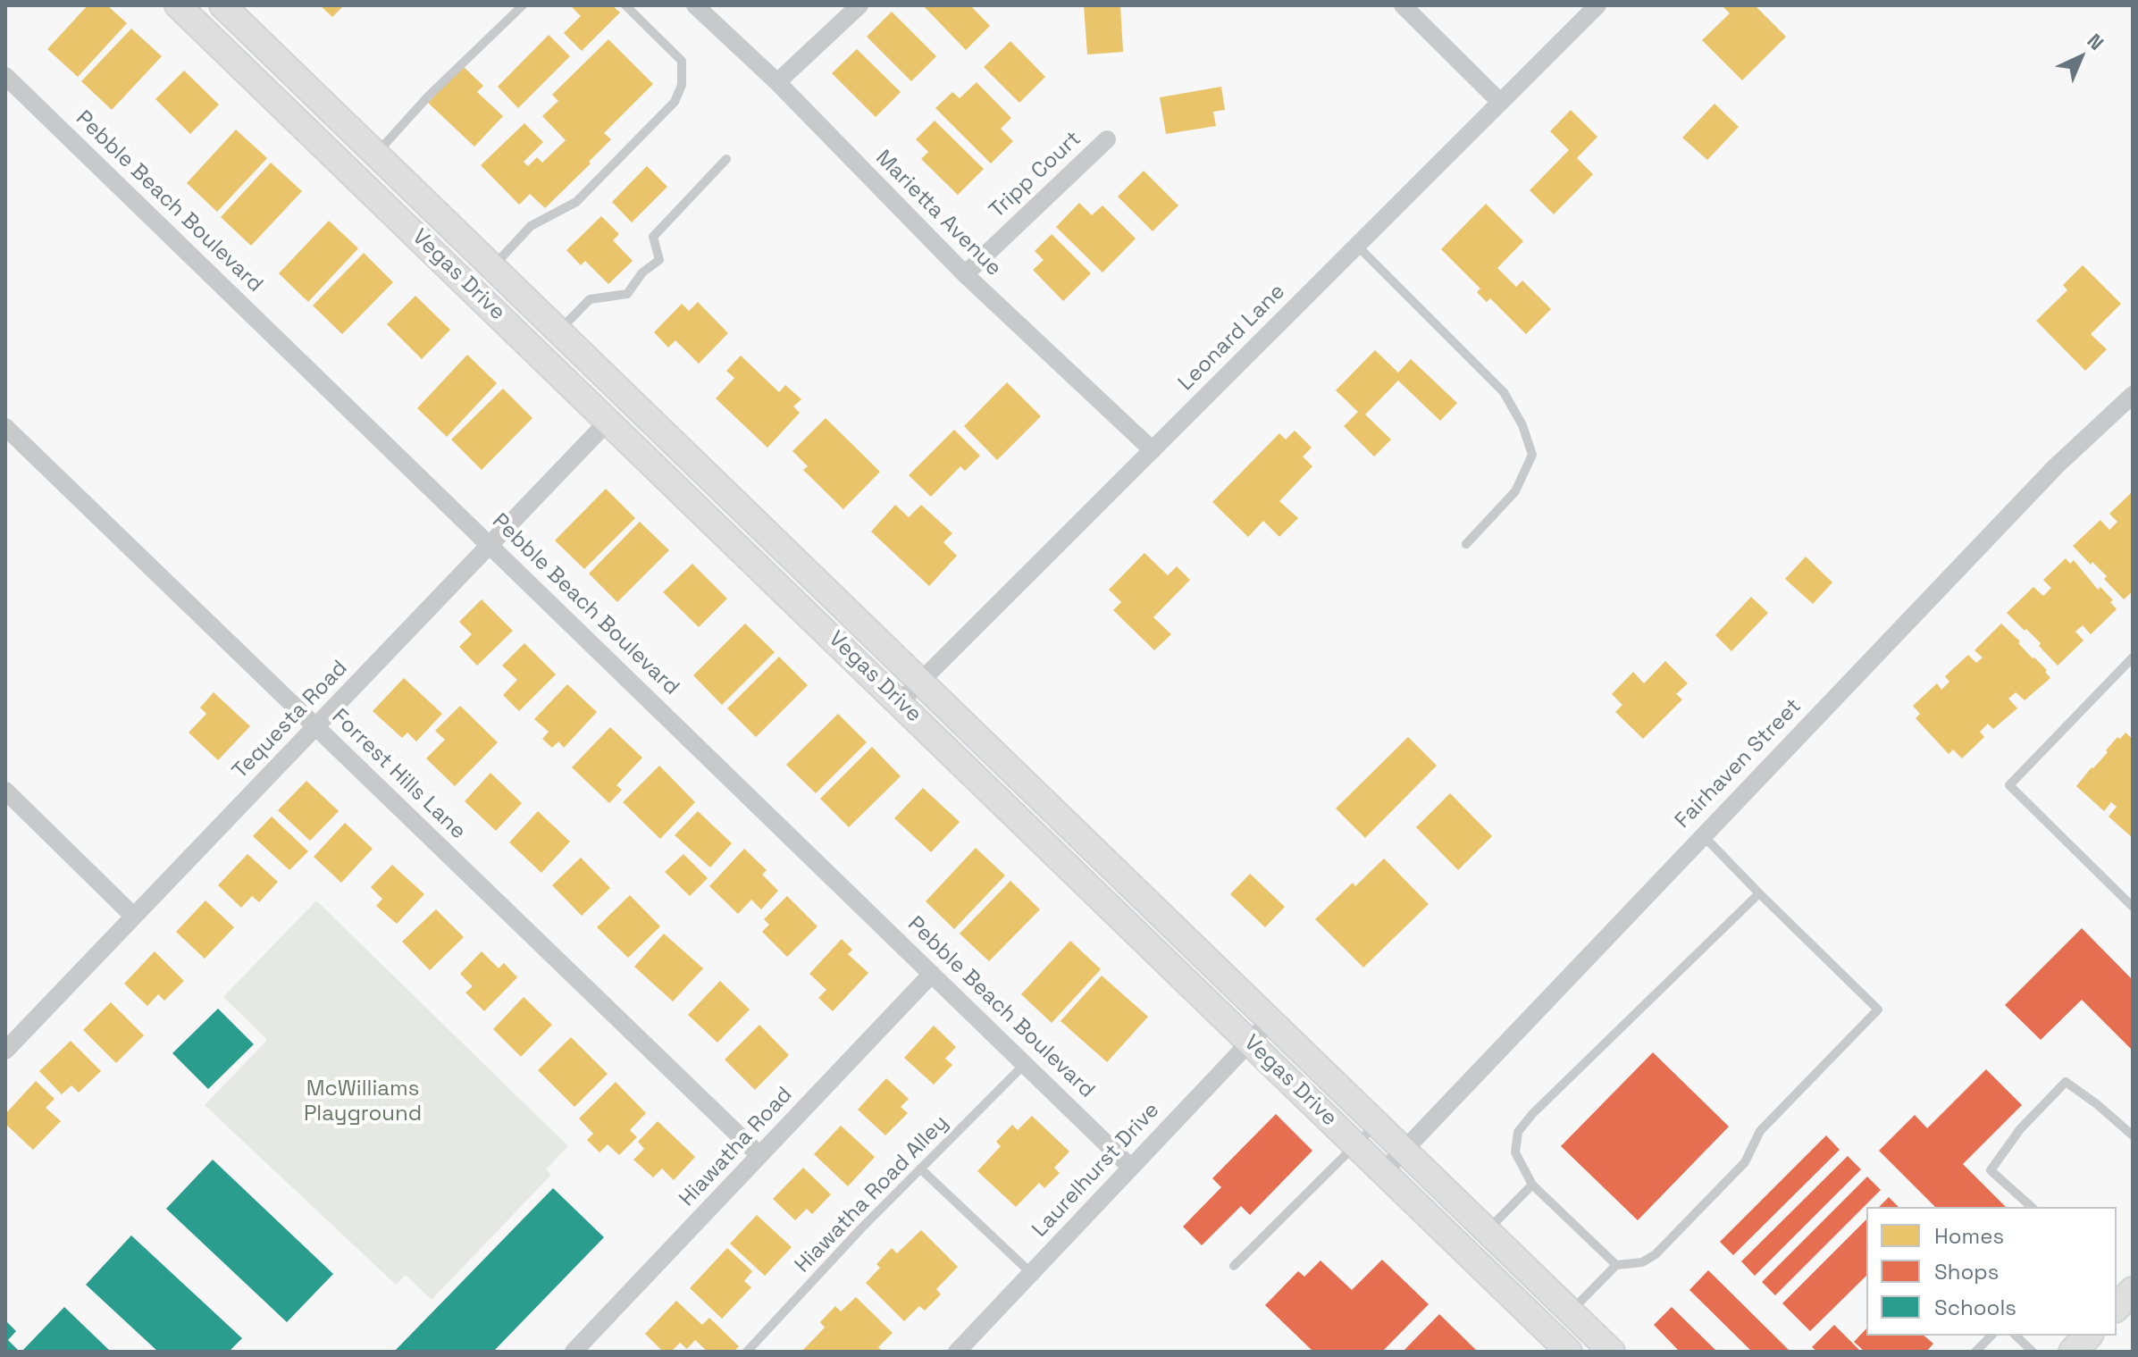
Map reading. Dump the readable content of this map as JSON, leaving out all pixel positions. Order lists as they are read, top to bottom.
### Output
{
  "streets": {
    "main road": ["Vegas Drive"],
    "street": [
      "Tripp Court",
      "Pebble Beach Boulevard",
      "Marietta Avenue",
      "Leonard Lane",
      "Tequesta Road",
      "Fairhaven Street",
      "Forrest Hills Lane",
      "Hiawatha Road",
      "Laurelhurst Drive"
    ],
    "lane": ["Hiawatha Road Alley"]
  },
  "crossings": [
    ["Tripp Court", "Marietta Avenue"],
    ["Pebble Beach Boulevard", "Tequesta Road"],
    ["Pebble Beach Boulevard", "Hiawatha Road"],
    ["Pebble Beach Boulevard", "Laurelhurst Drive"],
    ["Pebble Beach Boulevard", "Hiawatha Road Alley"],
    ["Marietta Avenue", "Leonard Lane"],
    ["Vegas Drive", "Leonard Lane"],
    ["Vegas Drive", "Tequesta Road"],
    ["Vegas Drive", "Fairhaven Street"],
    ["Vegas Drive", "Laurelhurst Drive"],
    ["Tequesta Road", "Forrest Hills Lane"],
    ["Forrest Hills Lane", "Hiawatha Road"]
  ],
  "parks": ["McWilliams Playground"],
  "legend": ["Homes", "Shops", "Schools"],
  "north": "top right"
}
